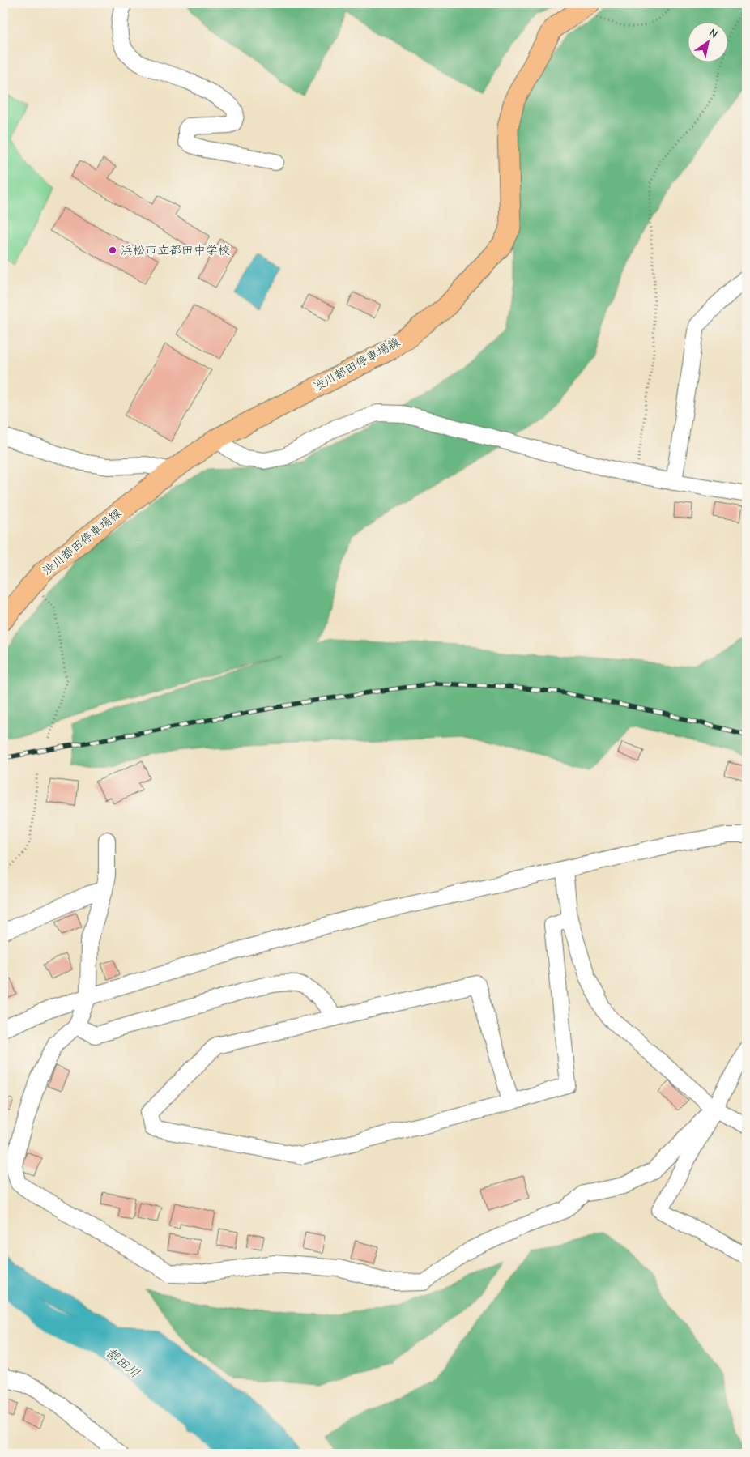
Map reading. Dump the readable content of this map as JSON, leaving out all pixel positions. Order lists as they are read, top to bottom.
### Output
{
  "streets": {
    "main road": ["渋川都田停車場線"]
  },
  "water": ["都田川"],
  "places": ["浜松市立都田中学校"],
  "north": "top right"
}
